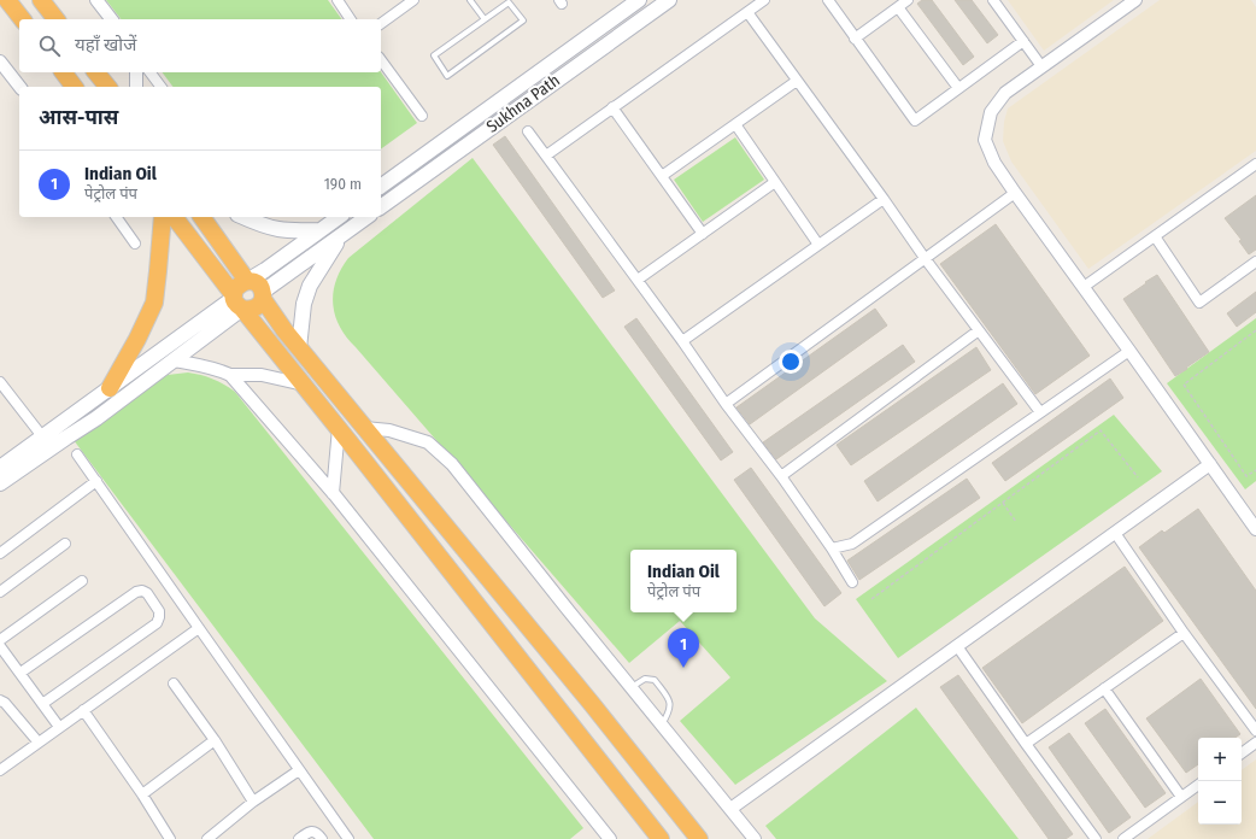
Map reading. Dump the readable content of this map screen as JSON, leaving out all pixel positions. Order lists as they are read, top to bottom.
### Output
{
  "streets": {
    "main road": ["Sukhna Path"]
  },
  "page": {
    "search": "यहाँ खोजें",
    "heading": "आस-पास",
    "list": [
      {
        "mark": "1",
        "name": "Indian Oil",
        "note": "पेट्रोल पंप",
        "value": "190 m"
      }
    ],
    "popup": ["Indian Oil", "पेट्रोल पंप"],
    "pins": "1",
    "map_buttons": ["+", "−"]
  }
}
